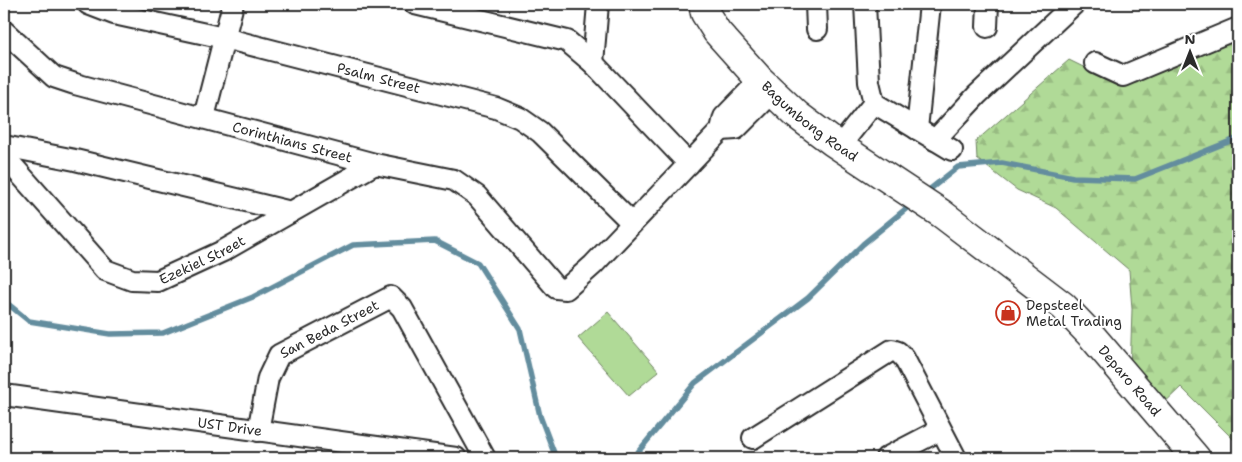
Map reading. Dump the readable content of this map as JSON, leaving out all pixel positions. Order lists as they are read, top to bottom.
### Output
{
  "streets": {
    "main road": ["Bagumbong Road", "Deparo Road"],
    "street": [
      "Psalm Street",
      "Corinthians Street",
      "Ezekiel Street",
      "San Beda Street",
      "UST Drive"
    ]
  },
  "crossings": [
    ["Psalm Street", "Corinthians Street"],
    ["Bagumbong Road", "Deparo Road"],
    ["Corinthians Street", "Ezekiel Street"],
    ["San Beda Street", "UST Drive"]
  ],
  "places": {
    "shop": ["Depsteel Metal Trading"]
  },
  "north": "top"
}
